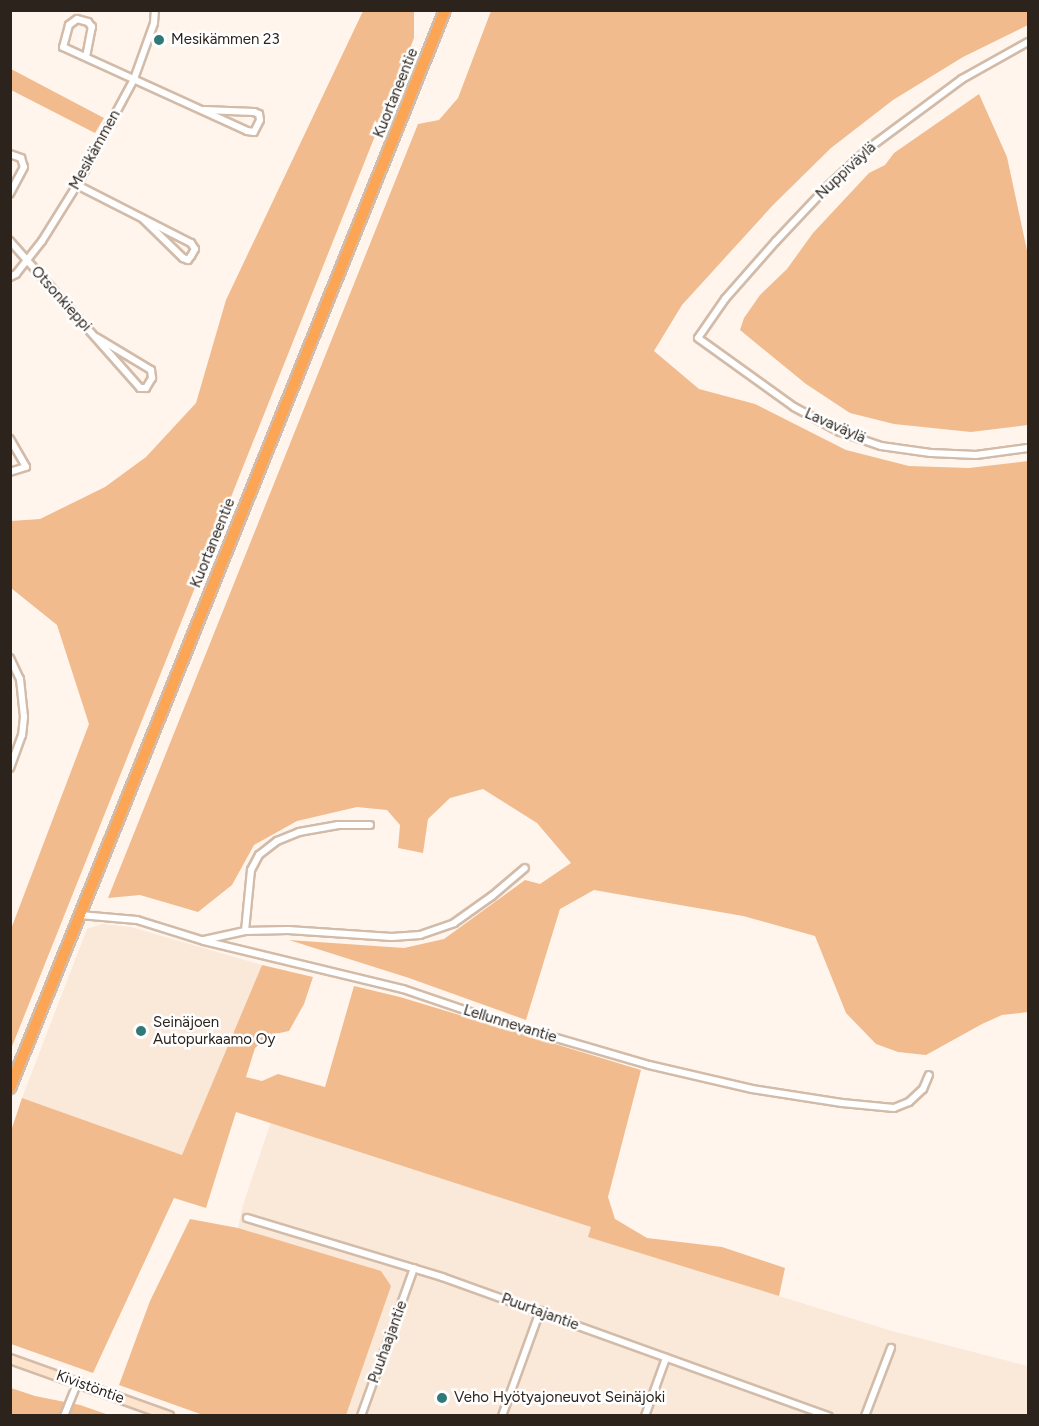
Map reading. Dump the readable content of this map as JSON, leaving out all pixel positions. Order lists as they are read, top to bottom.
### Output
{
  "streets": {
    "highway": ["Kuortaneentie"],
    "main road": ["Kivistöntie"],
    "street": [
      "Mesikämmen",
      "Nuppiväylä",
      "Otsonkieppi",
      "Lavaväylä",
      "Lellunnevantie",
      "Puurtajantie",
      "Puuhaajantie"
    ]
  },
  "crossings": [
    ["Kuortaneentie", "Lellunnevantie"],
    ["Mesikämmen", "Otsonkieppi"],
    ["Nuppiväylä", "Lavaväylä"],
    ["Puurtajantie", "Puuhaajantie"]
  ],
  "places": ["Mesikämmen 23", "Seinäjoen Autopurkaamo Oy", "Veho Hyötyajoneuvot Seinäjoki"]
}
